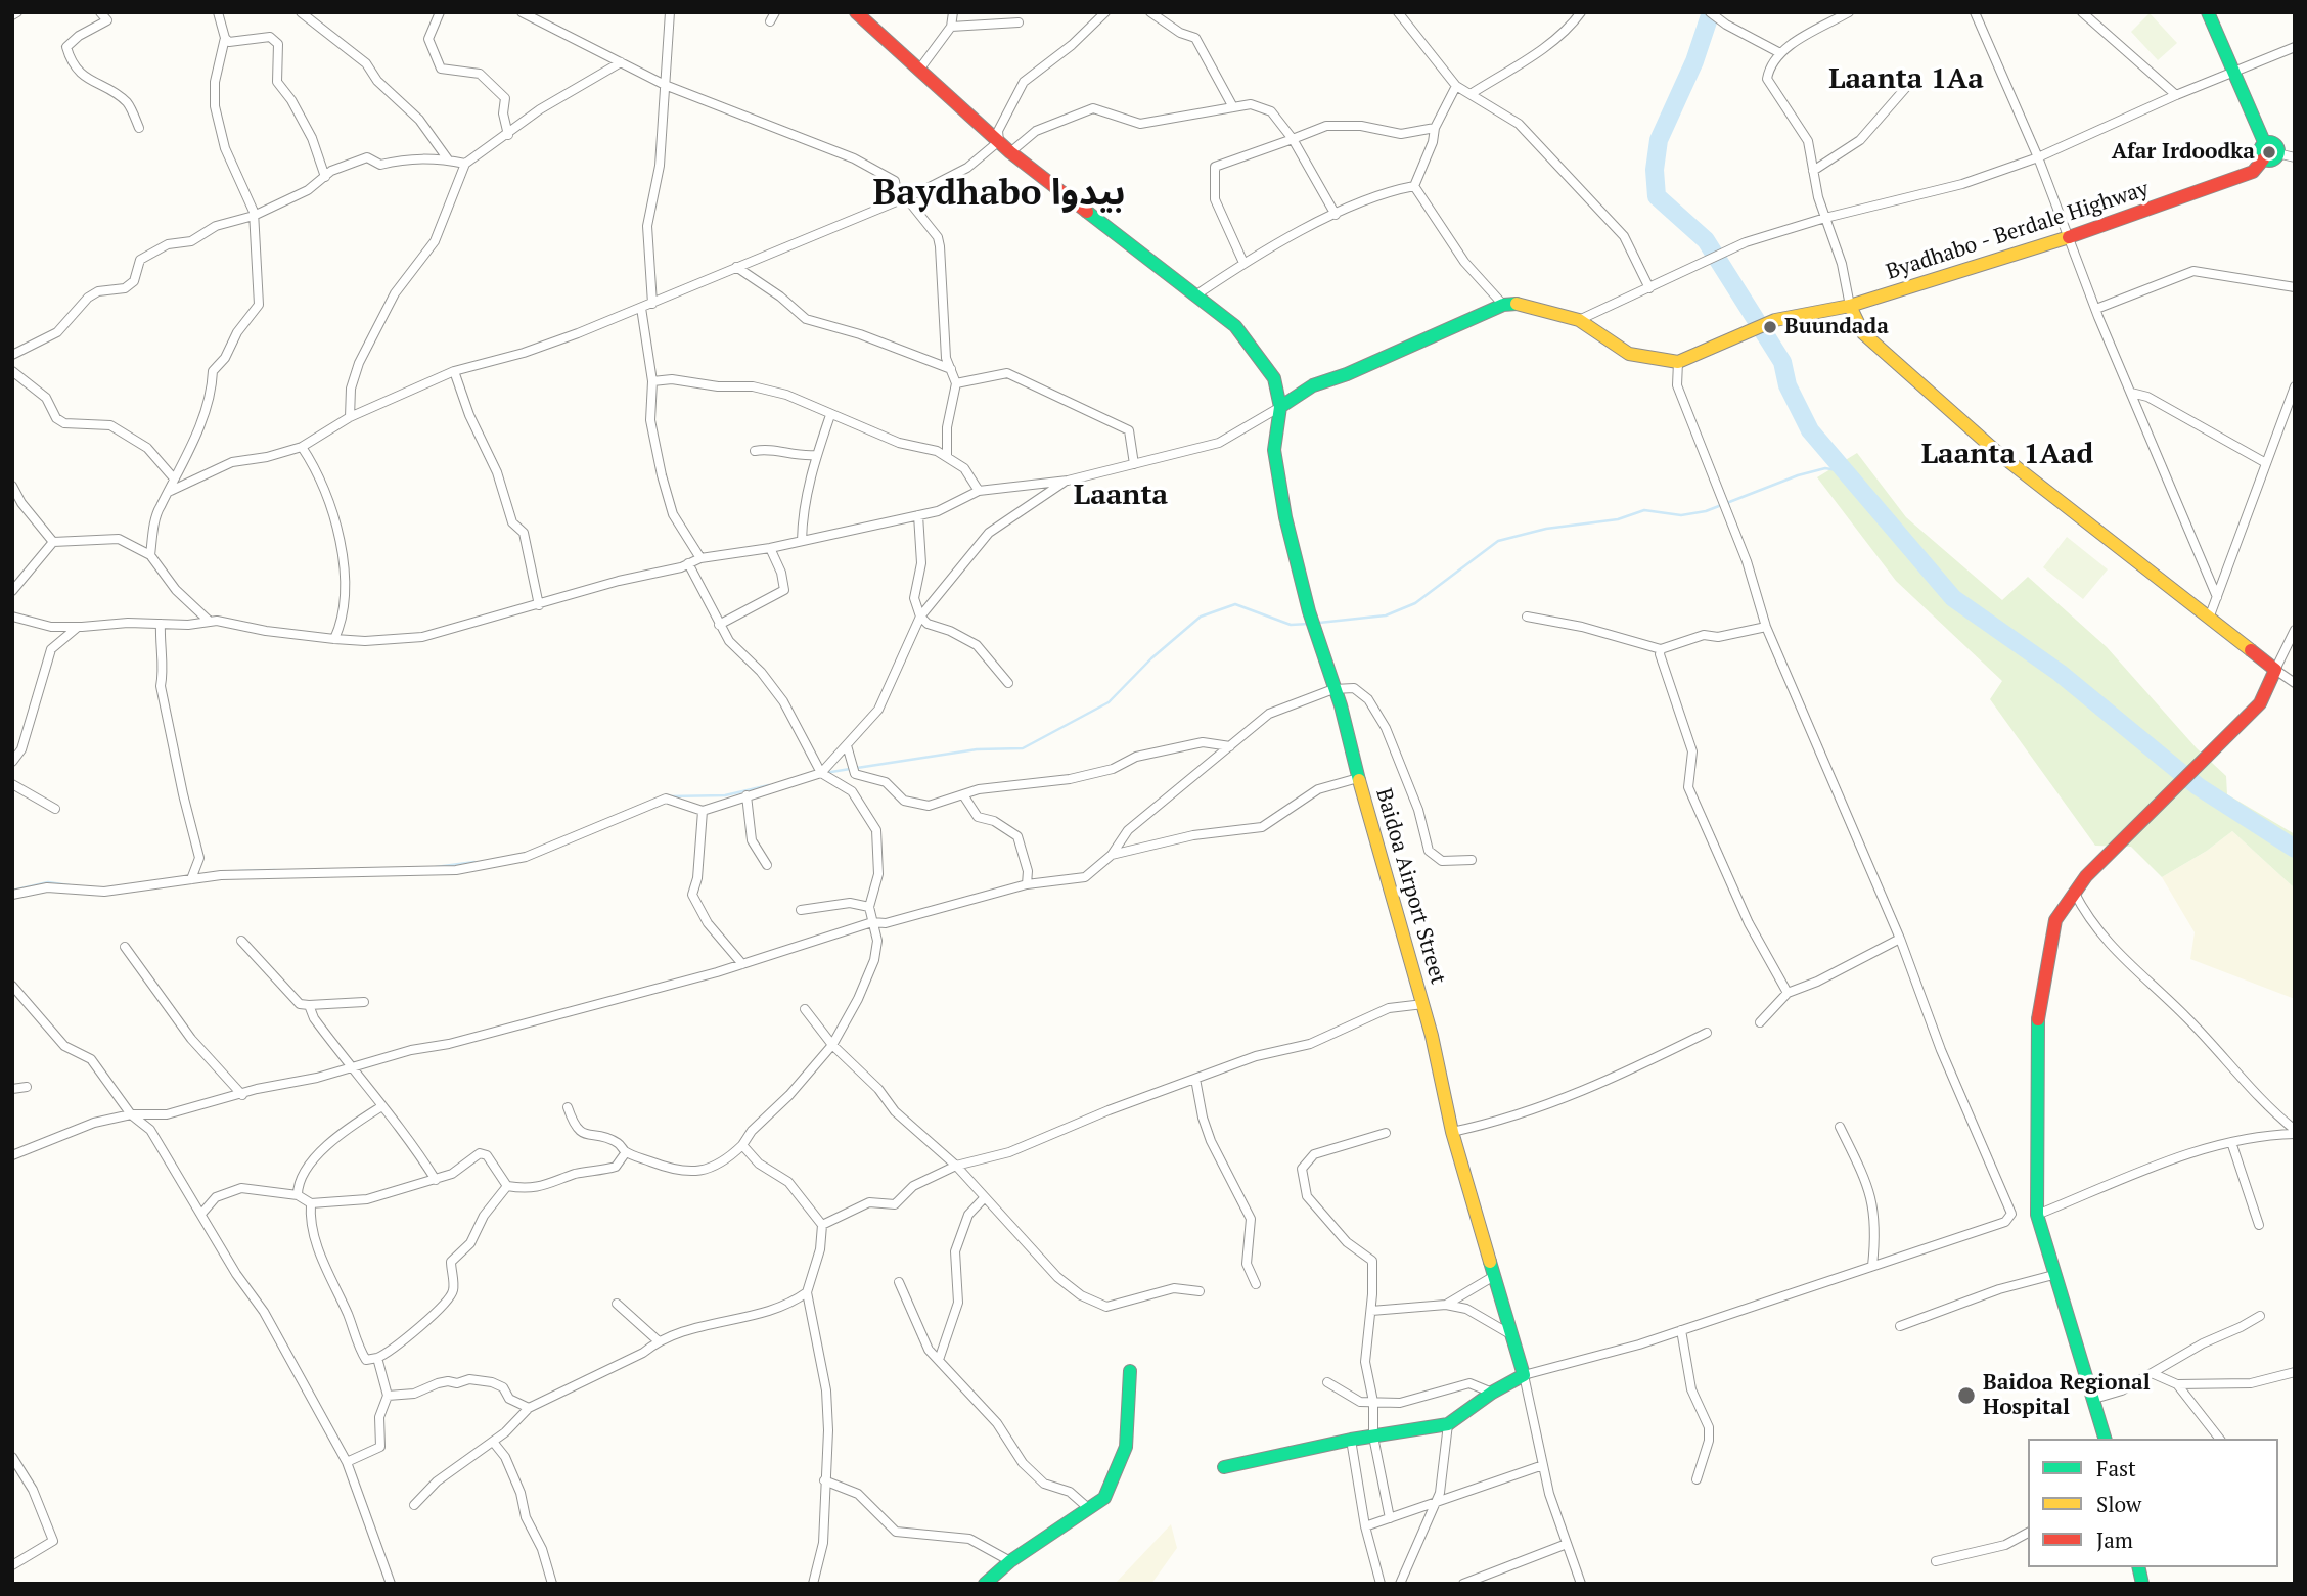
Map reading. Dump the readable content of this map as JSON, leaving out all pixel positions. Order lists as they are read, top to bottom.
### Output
{
  "streets": {
    "main road": ["Byadhabo - Berdale Highway", "Baidoa Airport Street"]
  },
  "districts": [
    "Laanta 1Aa",
    "Baydhabo بيدوا",
    "Laanta 1Aad",
    "Laanta"
  ],
  "places": ["Afar Irdoodka", "Buundada", "Baidoa Regional Hospital"],
  "legend": ["Fast", "Slow", "Jam"]
}
